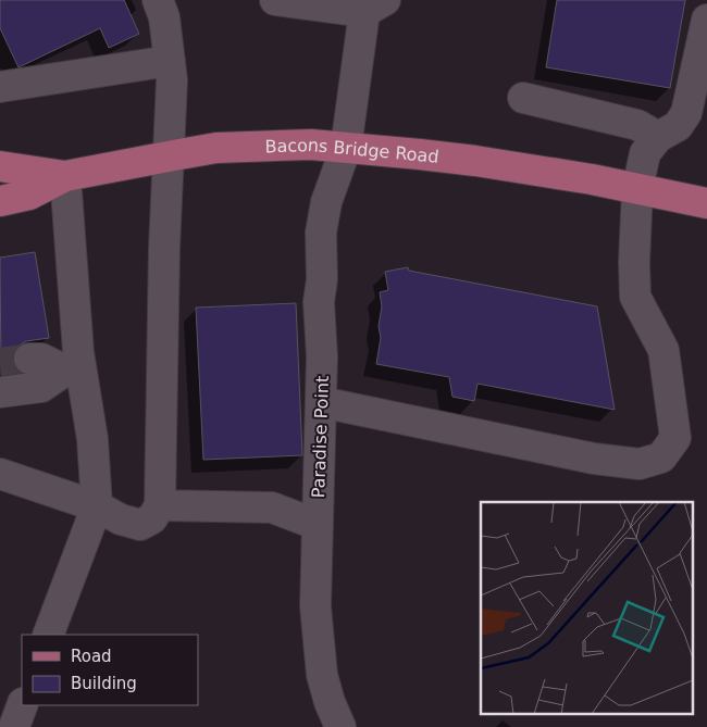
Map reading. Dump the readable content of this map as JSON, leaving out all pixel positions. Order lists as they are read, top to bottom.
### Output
{
  "streets": {
    "main road": ["Bacons Bridge Road"],
    "street": ["Paradise Point"]
  },
  "crossings": [
    ["Bacons Bridge Road", "Paradise Point"]
  ],
  "legend": ["Road", "Building"]
}
